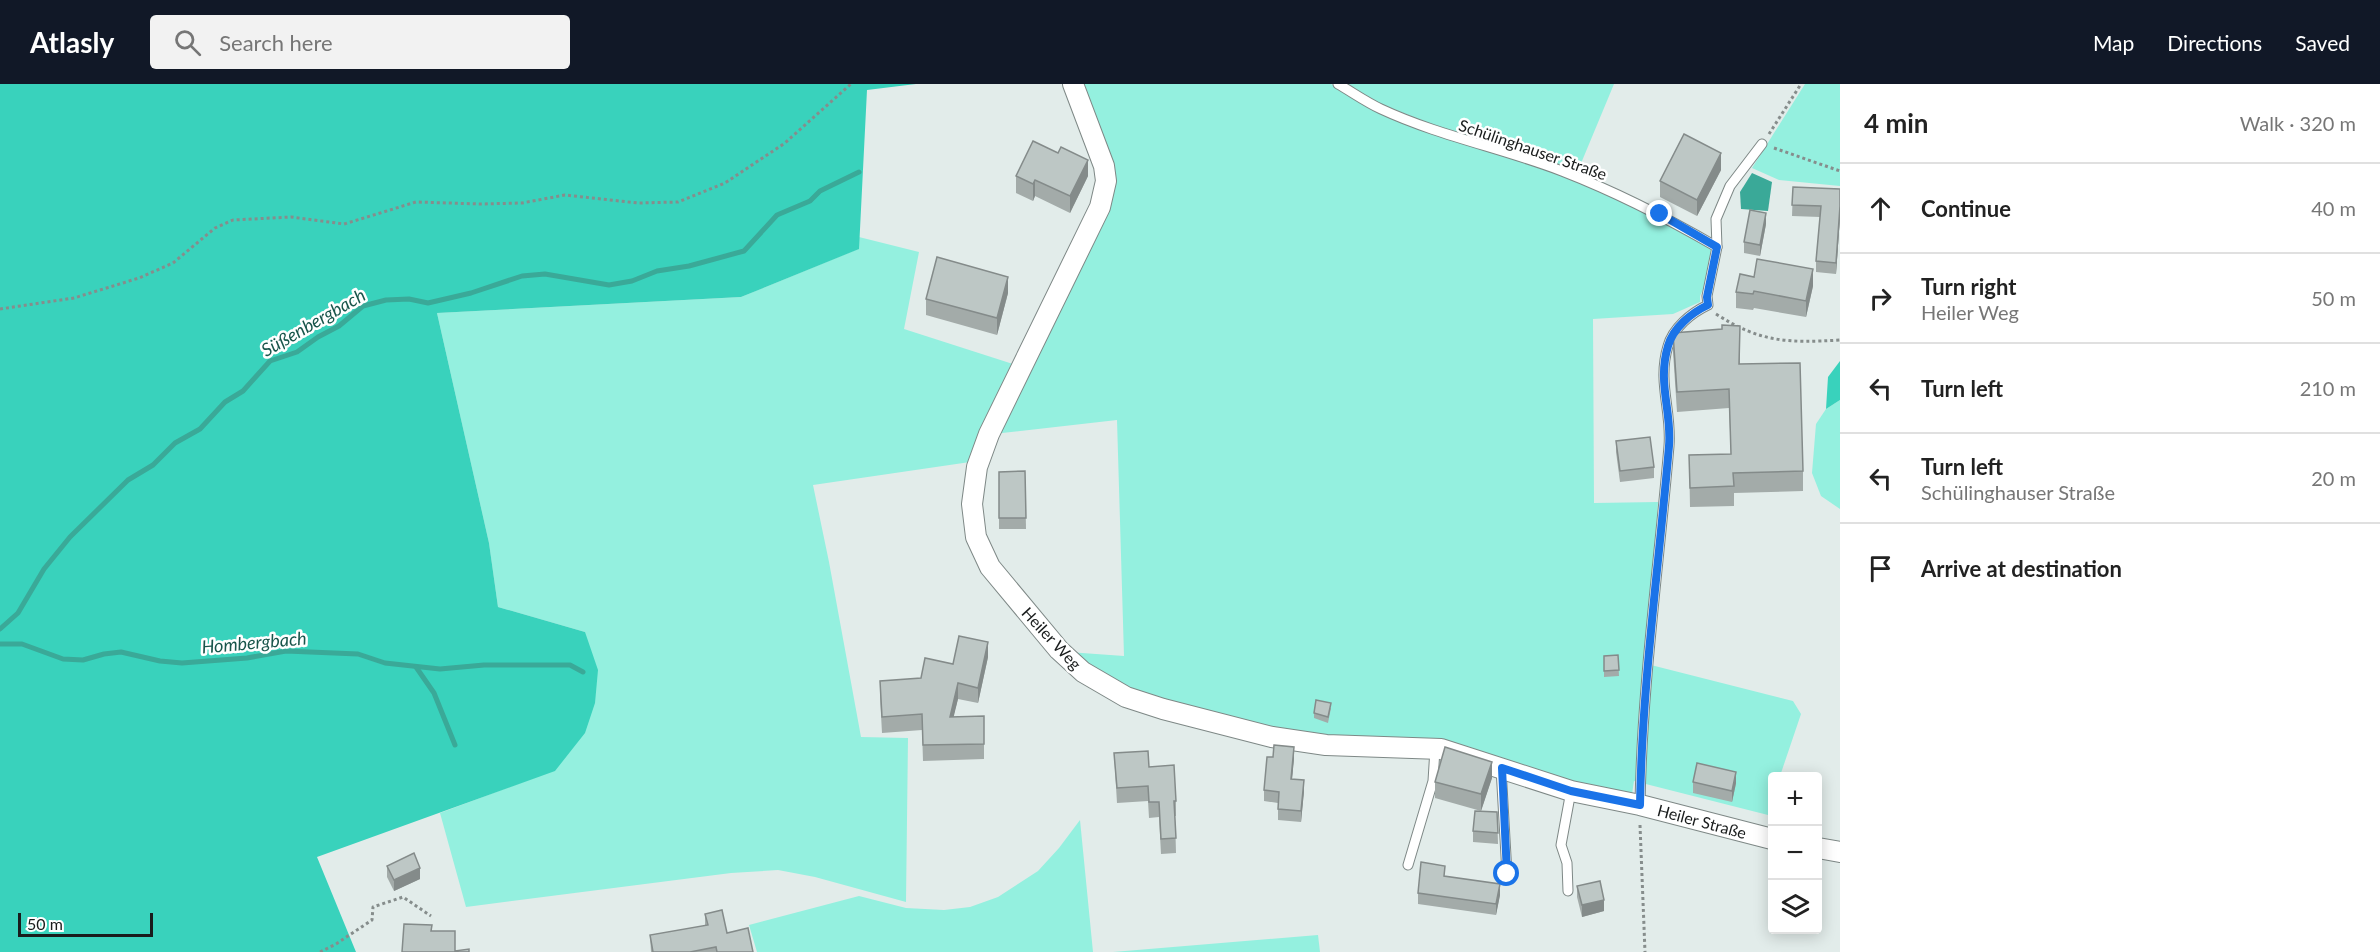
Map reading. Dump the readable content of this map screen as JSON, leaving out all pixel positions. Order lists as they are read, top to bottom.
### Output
{
  "streets": {
    "street": ["Heiler Weg", "Heiler Straße"],
    "lane": ["Schülinghauser Straße"]
  },
  "crossings": [
    ["Heiler Weg", "Heiler Straße"]
  ],
  "water": ["Süßenbergbach", "Hombergbach"],
  "scale_bar": "50 m",
  "page": {
    "header": "Atlasly",
    "search": "Search here",
    "nav": ["Map", "Directions", "Saved"],
    "heading": ["4 min", "Walk · 320 m"],
    "list": [
      ["Continue", "40 m"],
      ["Turn right", "Heiler Weg", "50 m"],
      ["Turn left", "210 m"],
      ["Turn left", "Schülinghauser Straße", "20 m"],
      "Arrive at destination"
    ],
    "map_buttons": ["+", "−"],
    "scale": "50 m"
  }
}
